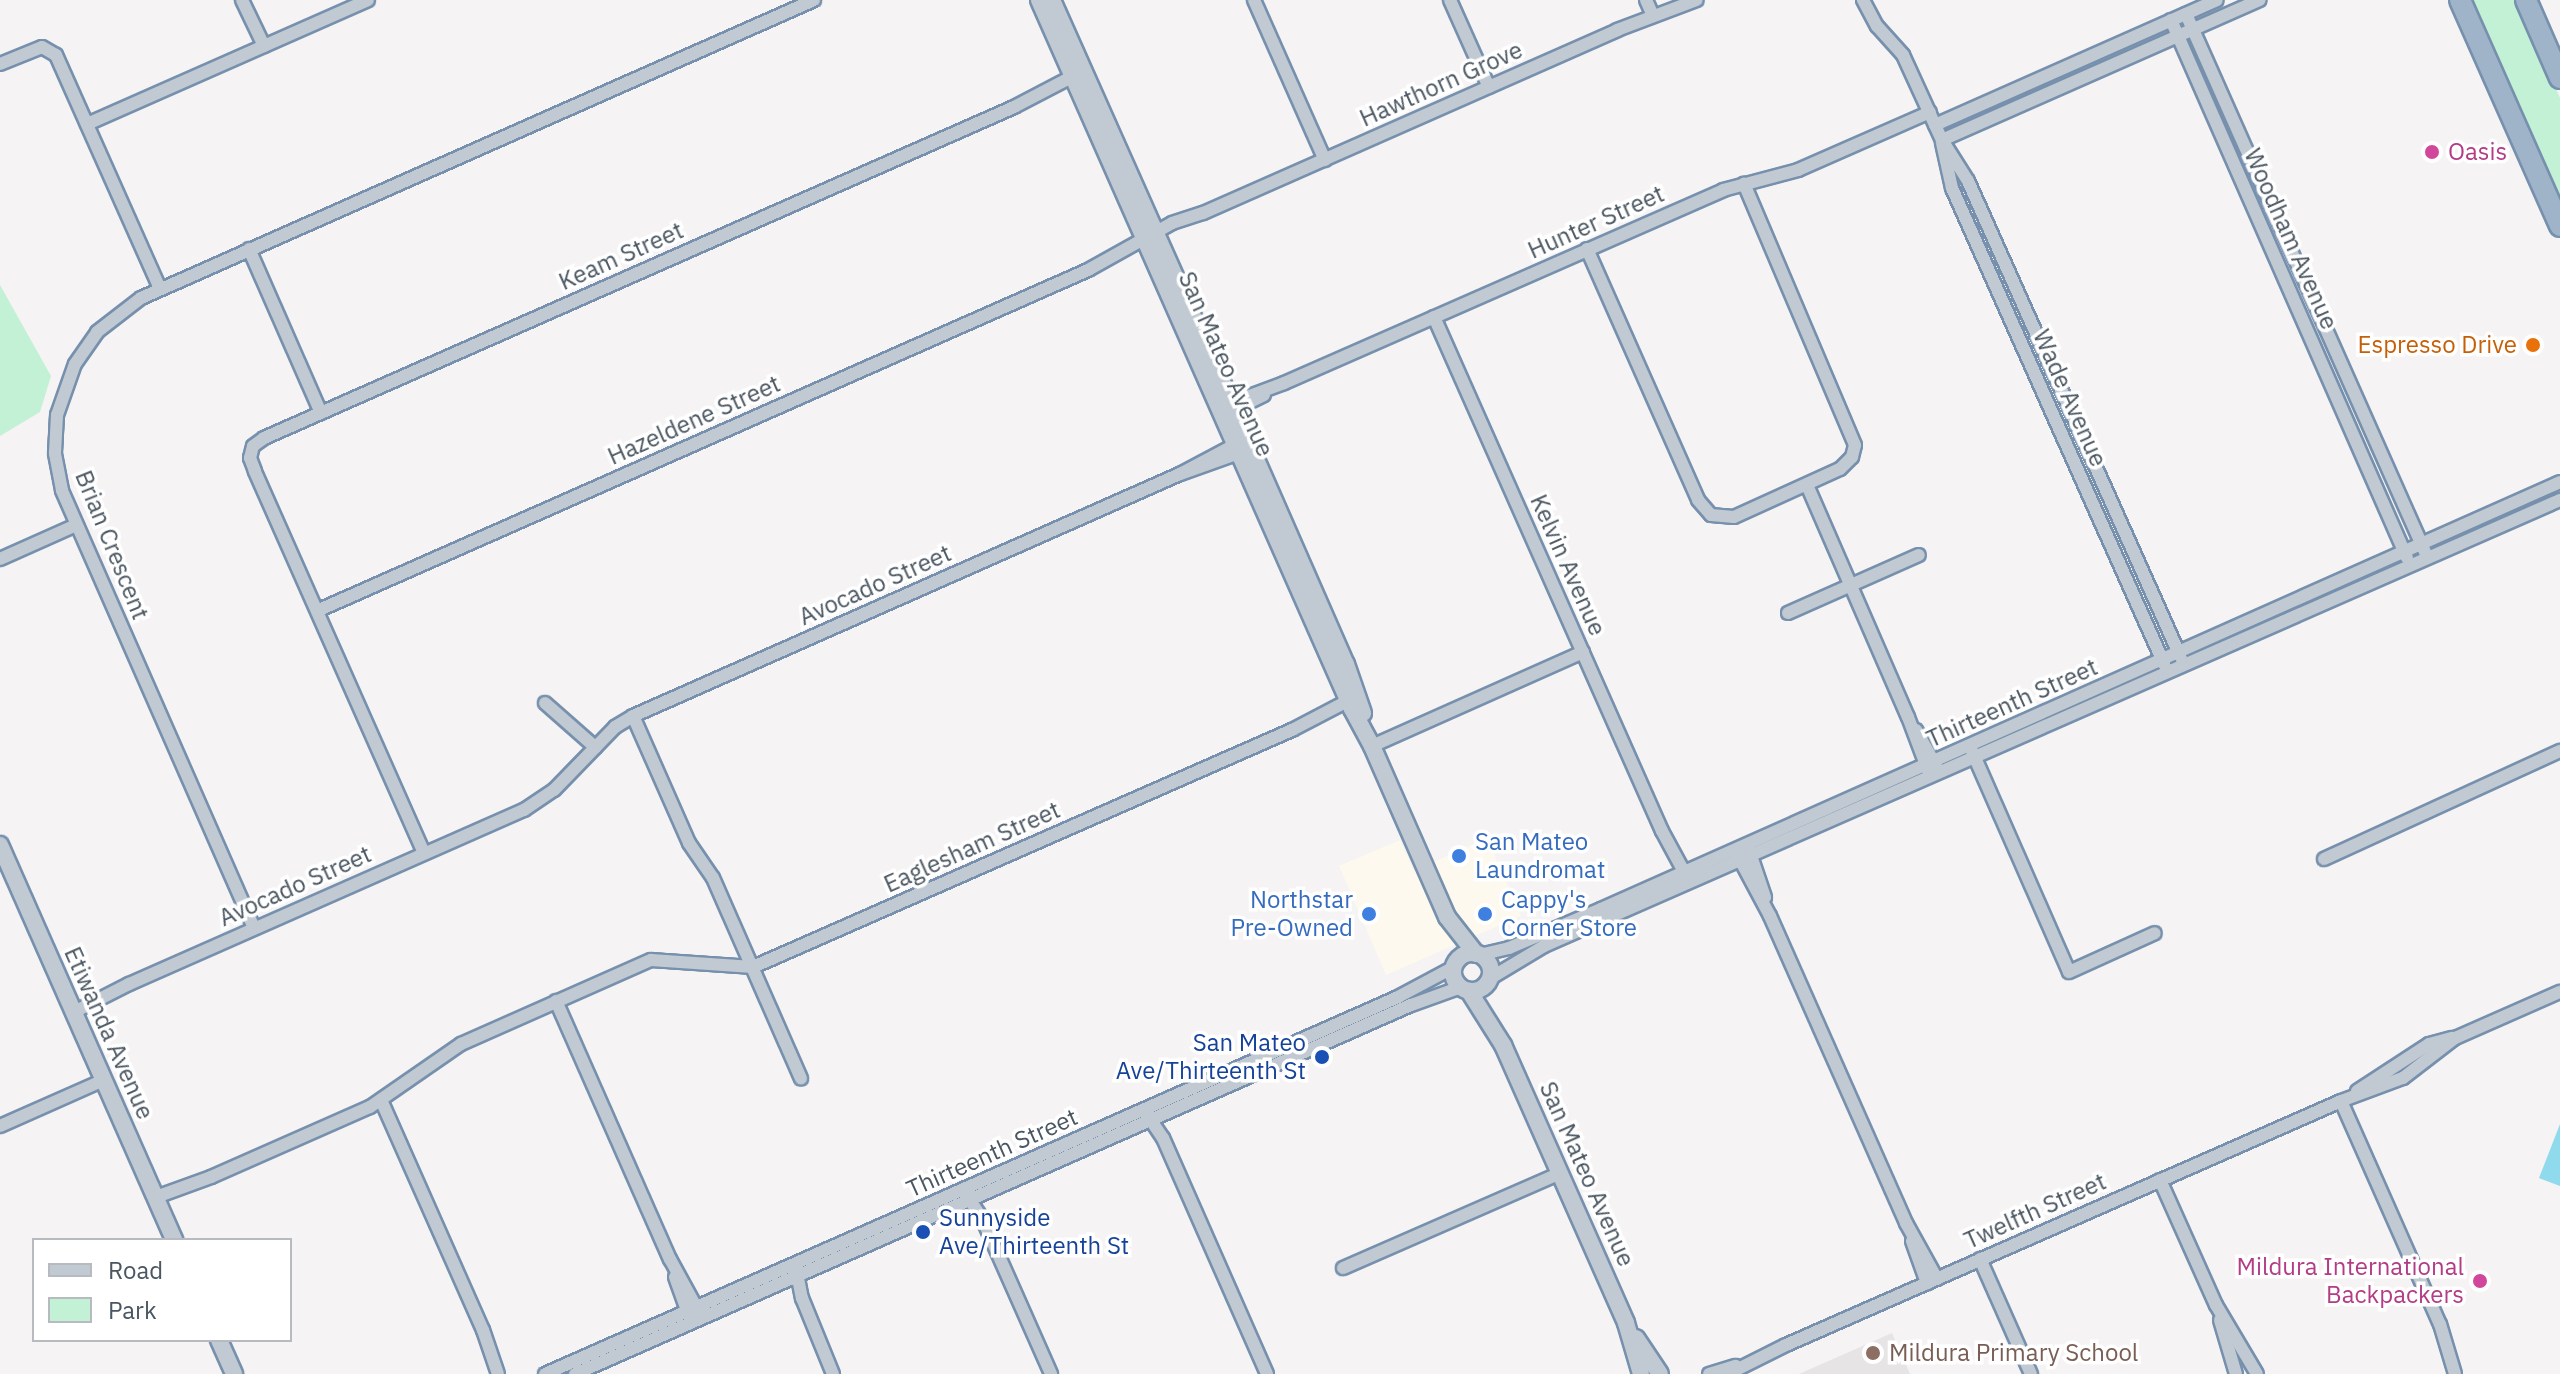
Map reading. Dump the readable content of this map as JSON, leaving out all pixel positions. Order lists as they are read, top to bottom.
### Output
{
  "streets": {
    "street": [
      "Hawthorn Grove",
      "Hunter Street",
      "Woodham Avenue",
      "Keam Street",
      "San Mateo Avenue",
      "Wade Avenue",
      "Hazeldene Street",
      "Brian Crescent",
      "Kelvin Avenue",
      "Avocado Street",
      "Thirteenth Street",
      "Eaglesham Street",
      "Etiwanda Avenue",
      "Twelfth Street"
    ]
  },
  "crossings": [
    ["Hawthorn Grove", "San Mateo Avenue"],
    ["Hawthorn Grove", "Hazeldene Street"],
    ["Hunter Street", "San Mateo Avenue"],
    ["Hunter Street", "Wade Avenue"],
    ["Hunter Street", "Kelvin Avenue"],
    ["Woodham Avenue", "Thirteenth Street"],
    ["Keam Street", "San Mateo Avenue"],
    ["Keam Street", "Hazeldene Street"],
    ["San Mateo Avenue", "Hazeldene Street"],
    ["San Mateo Avenue", "Avocado Street"],
    ["San Mateo Avenue", "Thirteenth Street"],
    ["San Mateo Avenue", "Eaglesham Street"],
    ["Wade Avenue", "Thirteenth Street"],
    ["Brian Crescent", "Avocado Street"],
    ["Kelvin Avenue", "Thirteenth Street"],
    ["Avocado Street", "Etiwanda Avenue"]
  ],
  "places": [
    "Oasis",
    "Espresso Drive",
    "San Mateo Laundromat",
    "Northstar Pre-Owned",
    "Cappy's Corner Store",
    "San Mateo Ave/Thirteenth St",
    "Sunnyside Ave/Thirteenth St",
    "Mildura International Backpackers",
    "Mildura Primary School"
  ],
  "legend": ["Road", "Park"]
}
